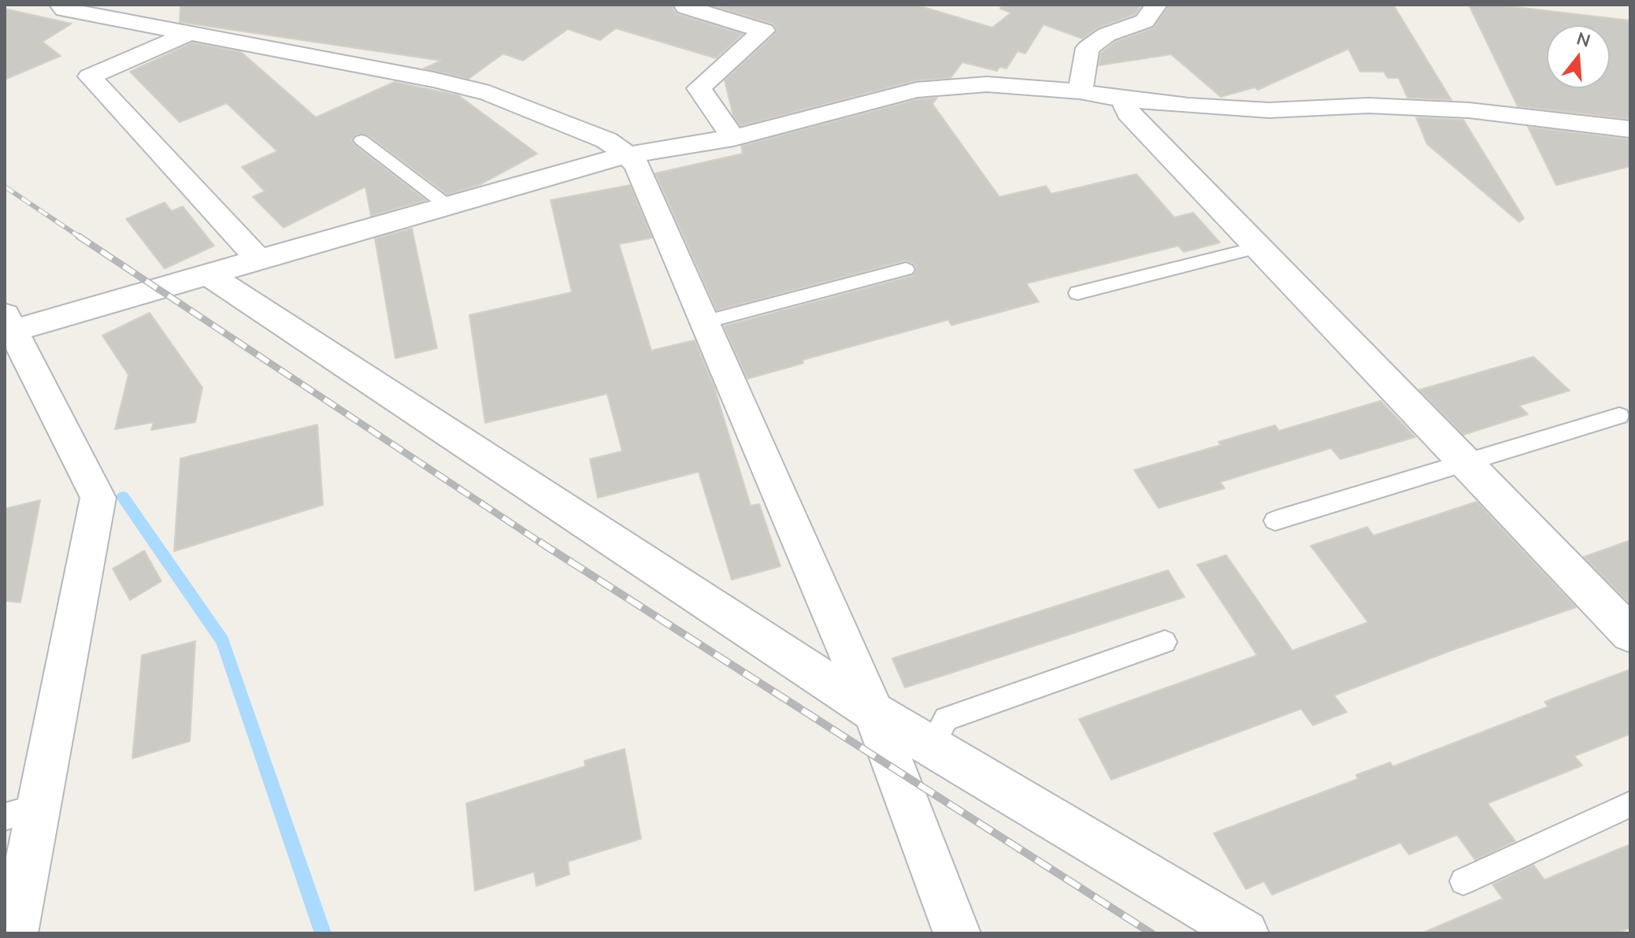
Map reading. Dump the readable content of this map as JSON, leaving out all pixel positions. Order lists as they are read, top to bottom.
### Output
{
  "north": "top"
}
